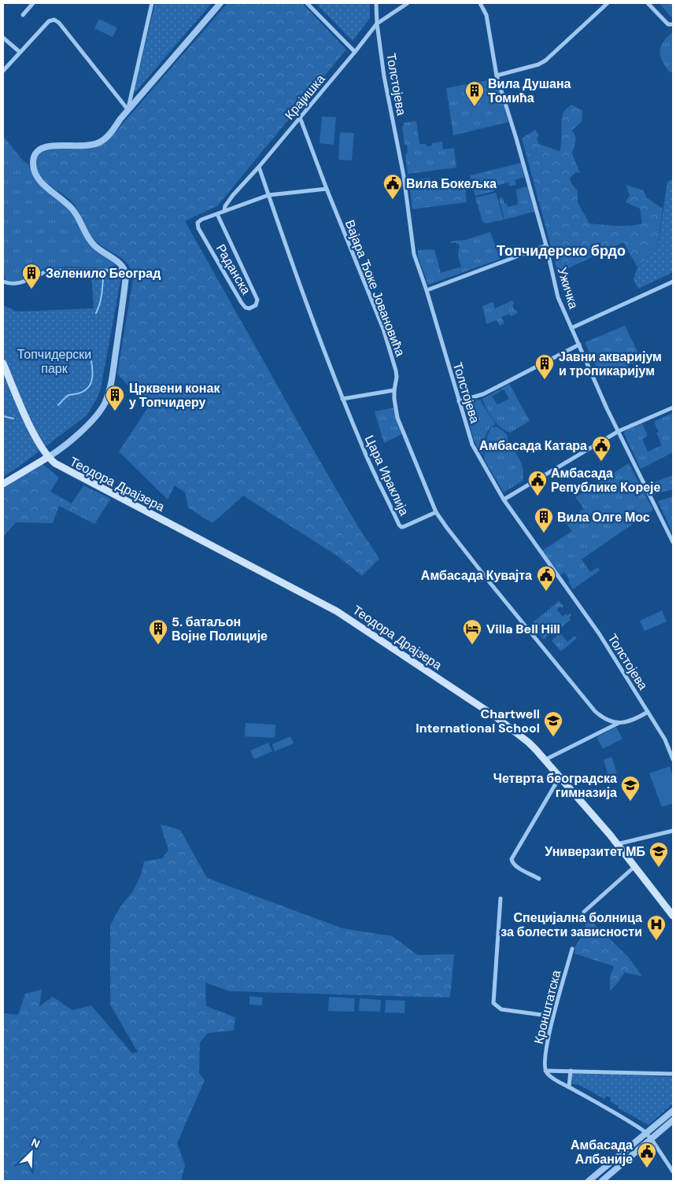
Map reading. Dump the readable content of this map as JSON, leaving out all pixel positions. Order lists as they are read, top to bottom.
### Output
{
  "streets": {
    "main road": ["Теодора Драјзера"],
    "street": [
      "Толстојева",
      "Крајишка",
      "Раданска",
      "Вајара Ђоке Јовановића",
      "Ужичка",
      "Цара Ираклија",
      "Кронштатска"
    ]
  },
  "crossings": [
    ["Толстојева", "Крајишка"],
    ["Крајишка", "Раданска"],
    ["Крајишка", "Вајара Ђоке Јовановића"],
    ["Крајишка", "Цара Ираклија"],
    ["Раданска", "Вајара Ђоке Јовановића"],
    ["Раданска", "Цара Ираклија"],
    ["Вајара Ђоке Јовановића", "Цара Ираклија"]
  ],
  "districts": ["Топчидерско брдо"],
  "parks": ["Топчидерски парк"],
  "places": {
    "building": [
      "Вила Душана Томића",
      "Зеленило Београд",
      "Јавни акваријум и тропикаријум",
      "Црквени конак у Топчидеру",
      "Вила Олге Мос",
      "5. батаљон Војне Полиције"
    ],
    "public building": [
      "Вила Бокељка",
      "Амбасада Катара",
      "Амбасада Републике Кореје",
      "Амбасада Кувајта",
      "Амбасада Албаније"
    ],
    "hotel": ["Villa Bell Hill"],
    "school or university": ["Chartwell International School", "Четврта београдска гимназија", "Универзитет МБ"],
    "hospital": ["Специјална болница за болести зависности"]
  },
  "north": "top right"
}
